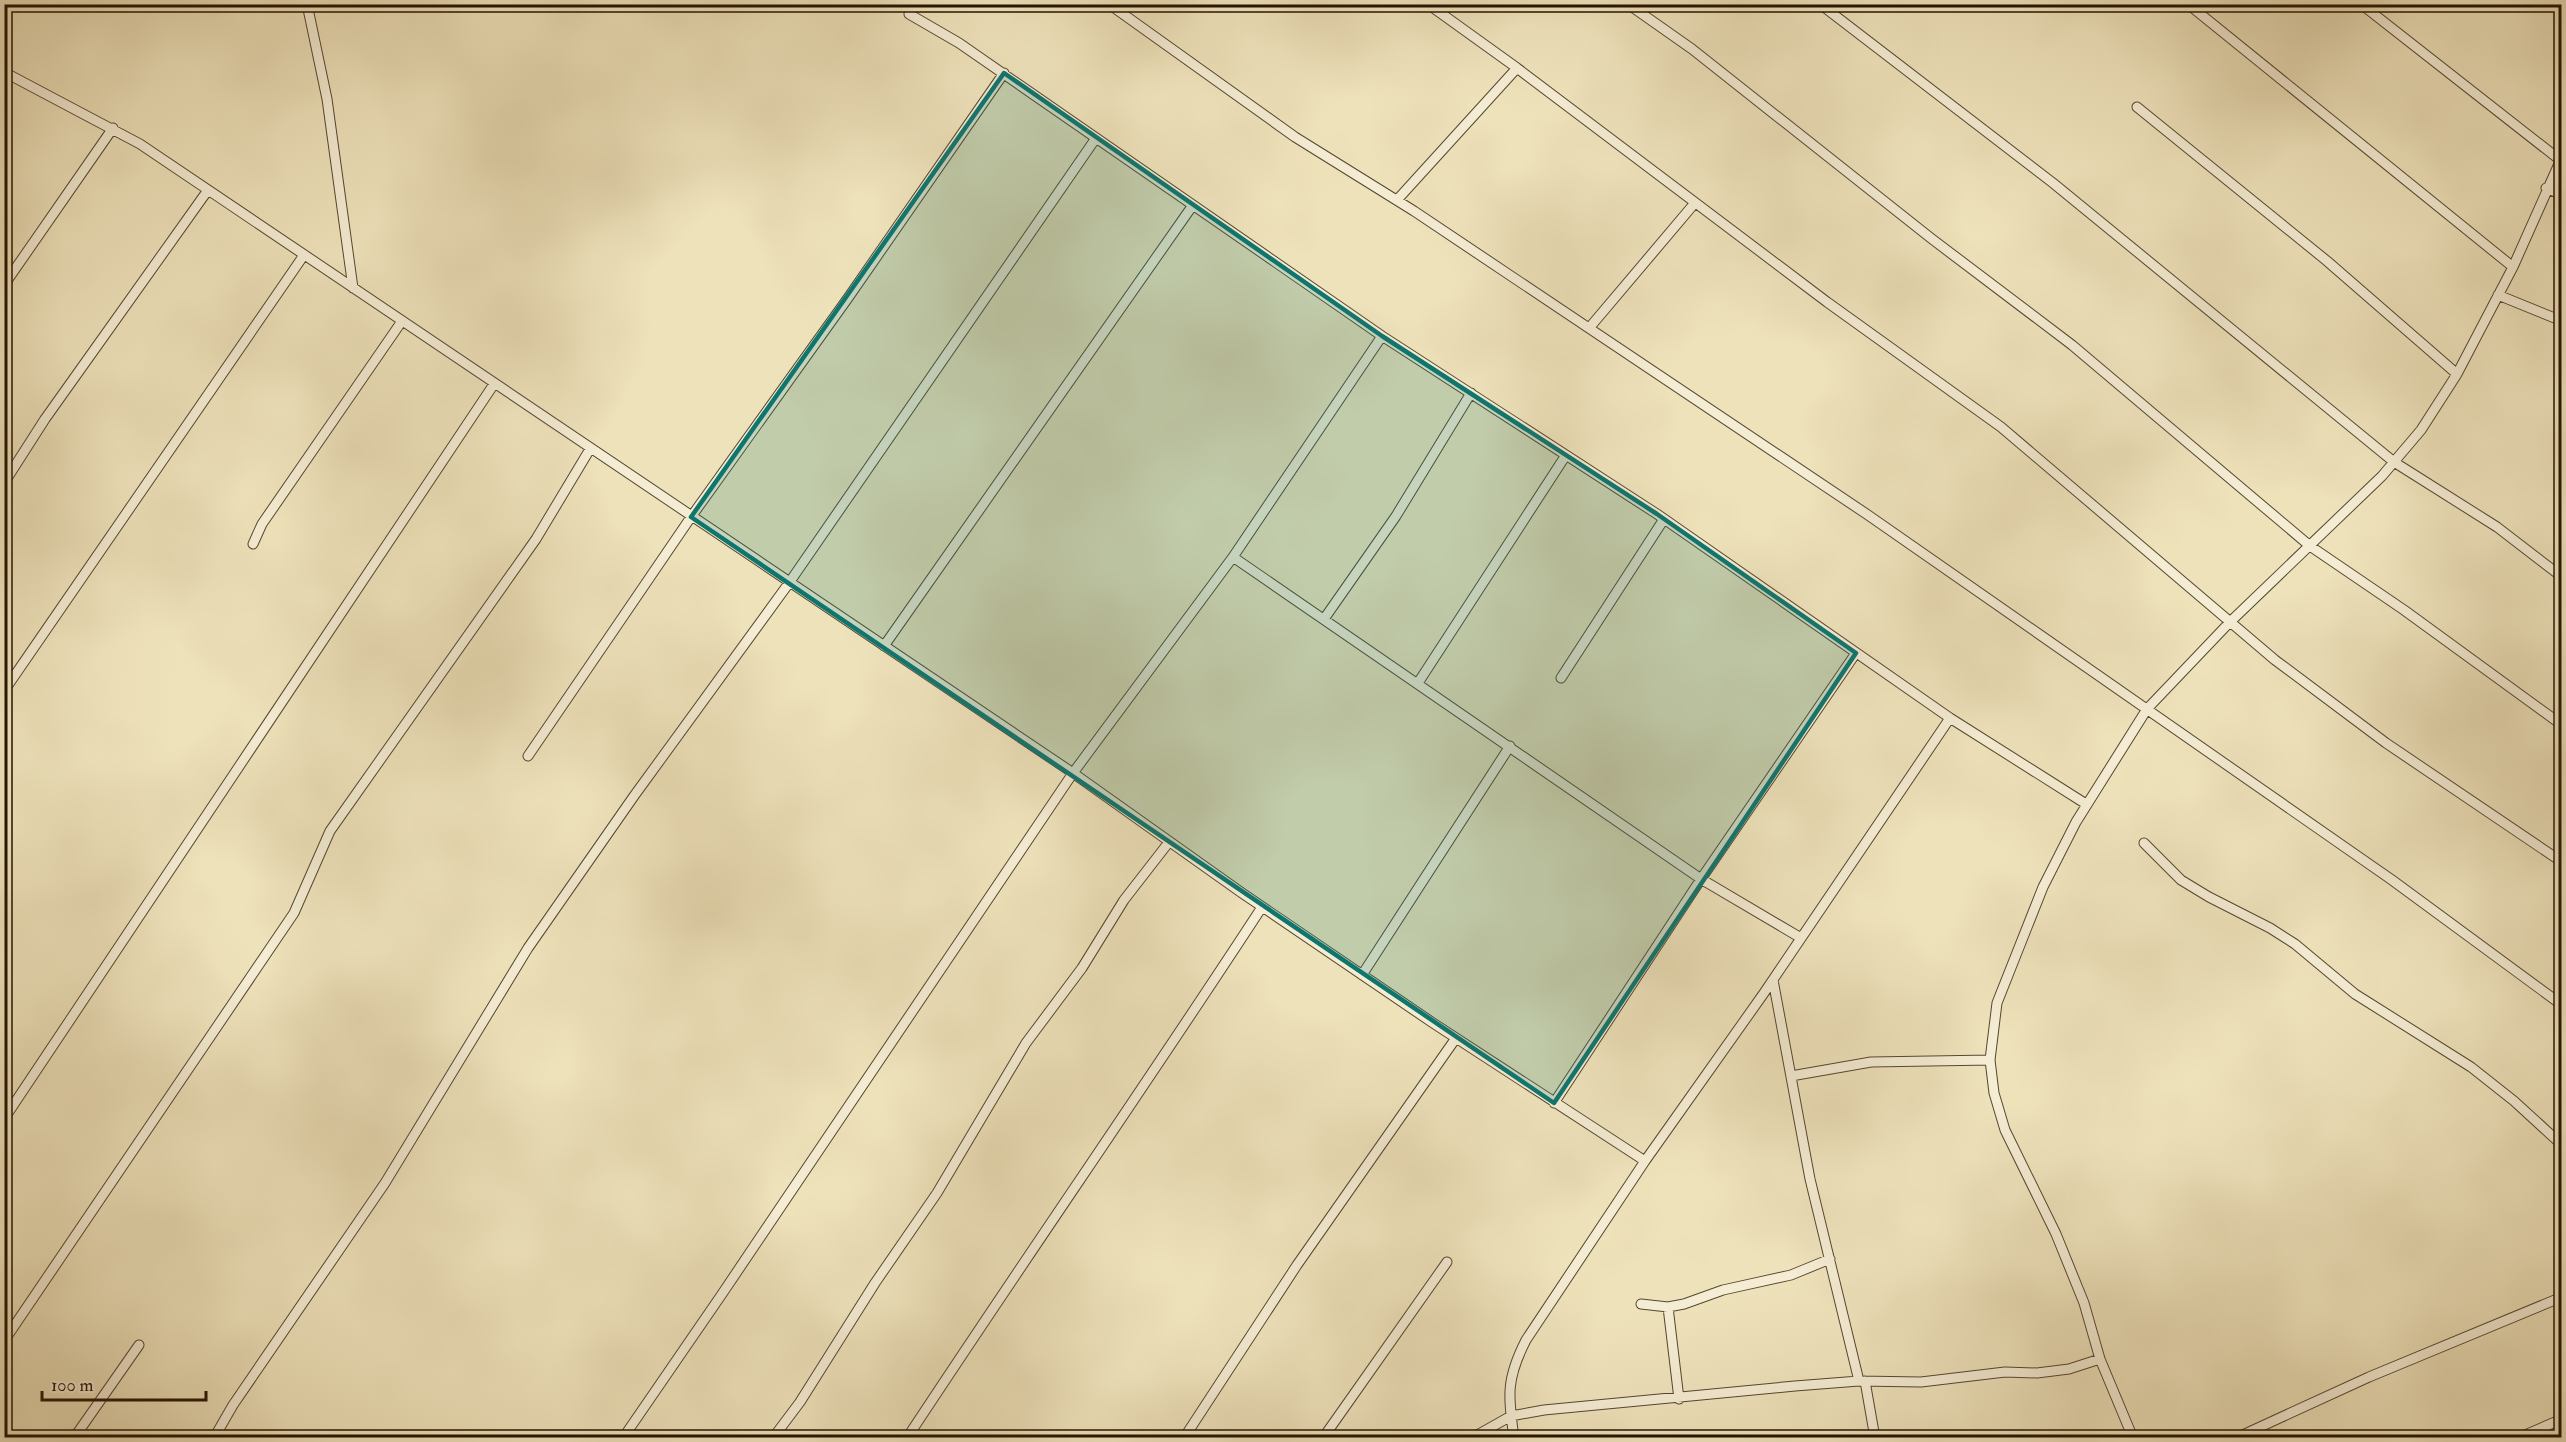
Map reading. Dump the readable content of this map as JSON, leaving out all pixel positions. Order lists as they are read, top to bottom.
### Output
{
  "scale_bar": "100 m"
}
